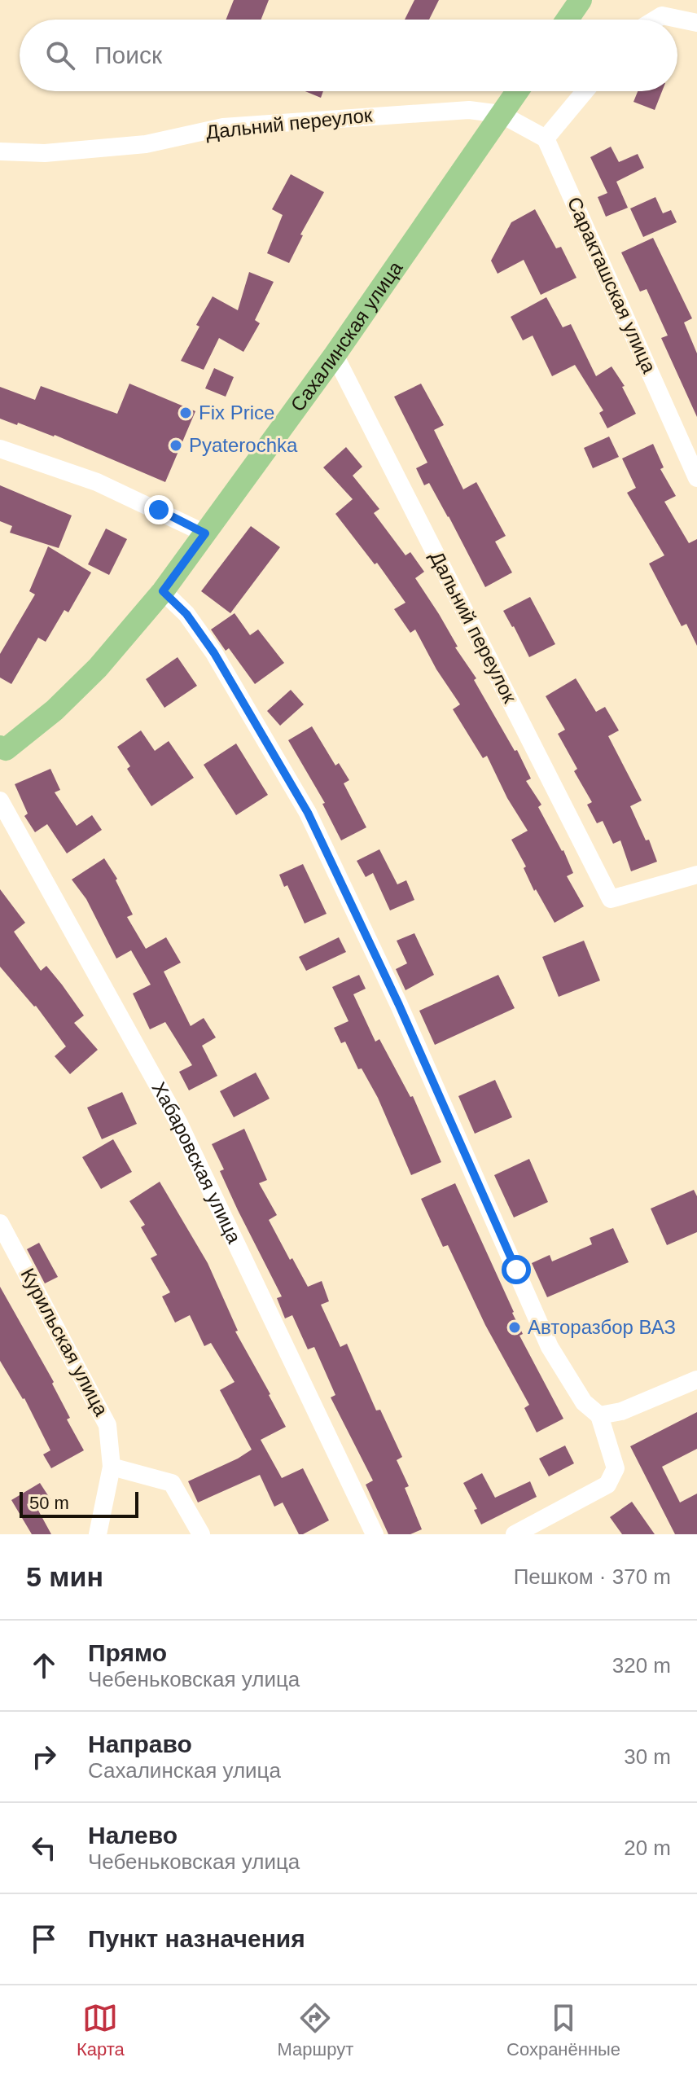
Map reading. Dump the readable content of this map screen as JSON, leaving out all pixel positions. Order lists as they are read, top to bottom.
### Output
{
  "streets": {
    "main road": ["Сахалинская улица"],
    "street": [
      "Дальний переулок",
      "Саракташская улица",
      "Хабаровская улица",
      "Курильская улица"
    ]
  },
  "crossings": [
    ["Дальний переулок", "Сахалинская улица"]
  ],
  "places": ["Fix Price", "Pyaterochka", "Авторазбор ВАЗ"],
  "scale_bar": "50 m",
  "page": {
    "search": "Поиск",
    "scale": "50 m",
    "heading": ["5 мин", "Пешком · 370 m"],
    "list": [
      ["Прямо", "Чебеньковская улица", "320 m"],
      ["Направо", "Сахалинская улица", "30 m"],
      ["Налево", "Чебеньковская улица", "20 m"],
      "Пункт назначения"
    ],
    "nav": ["Карта", "Маршрут", "Сохранённые"]
  }
}
